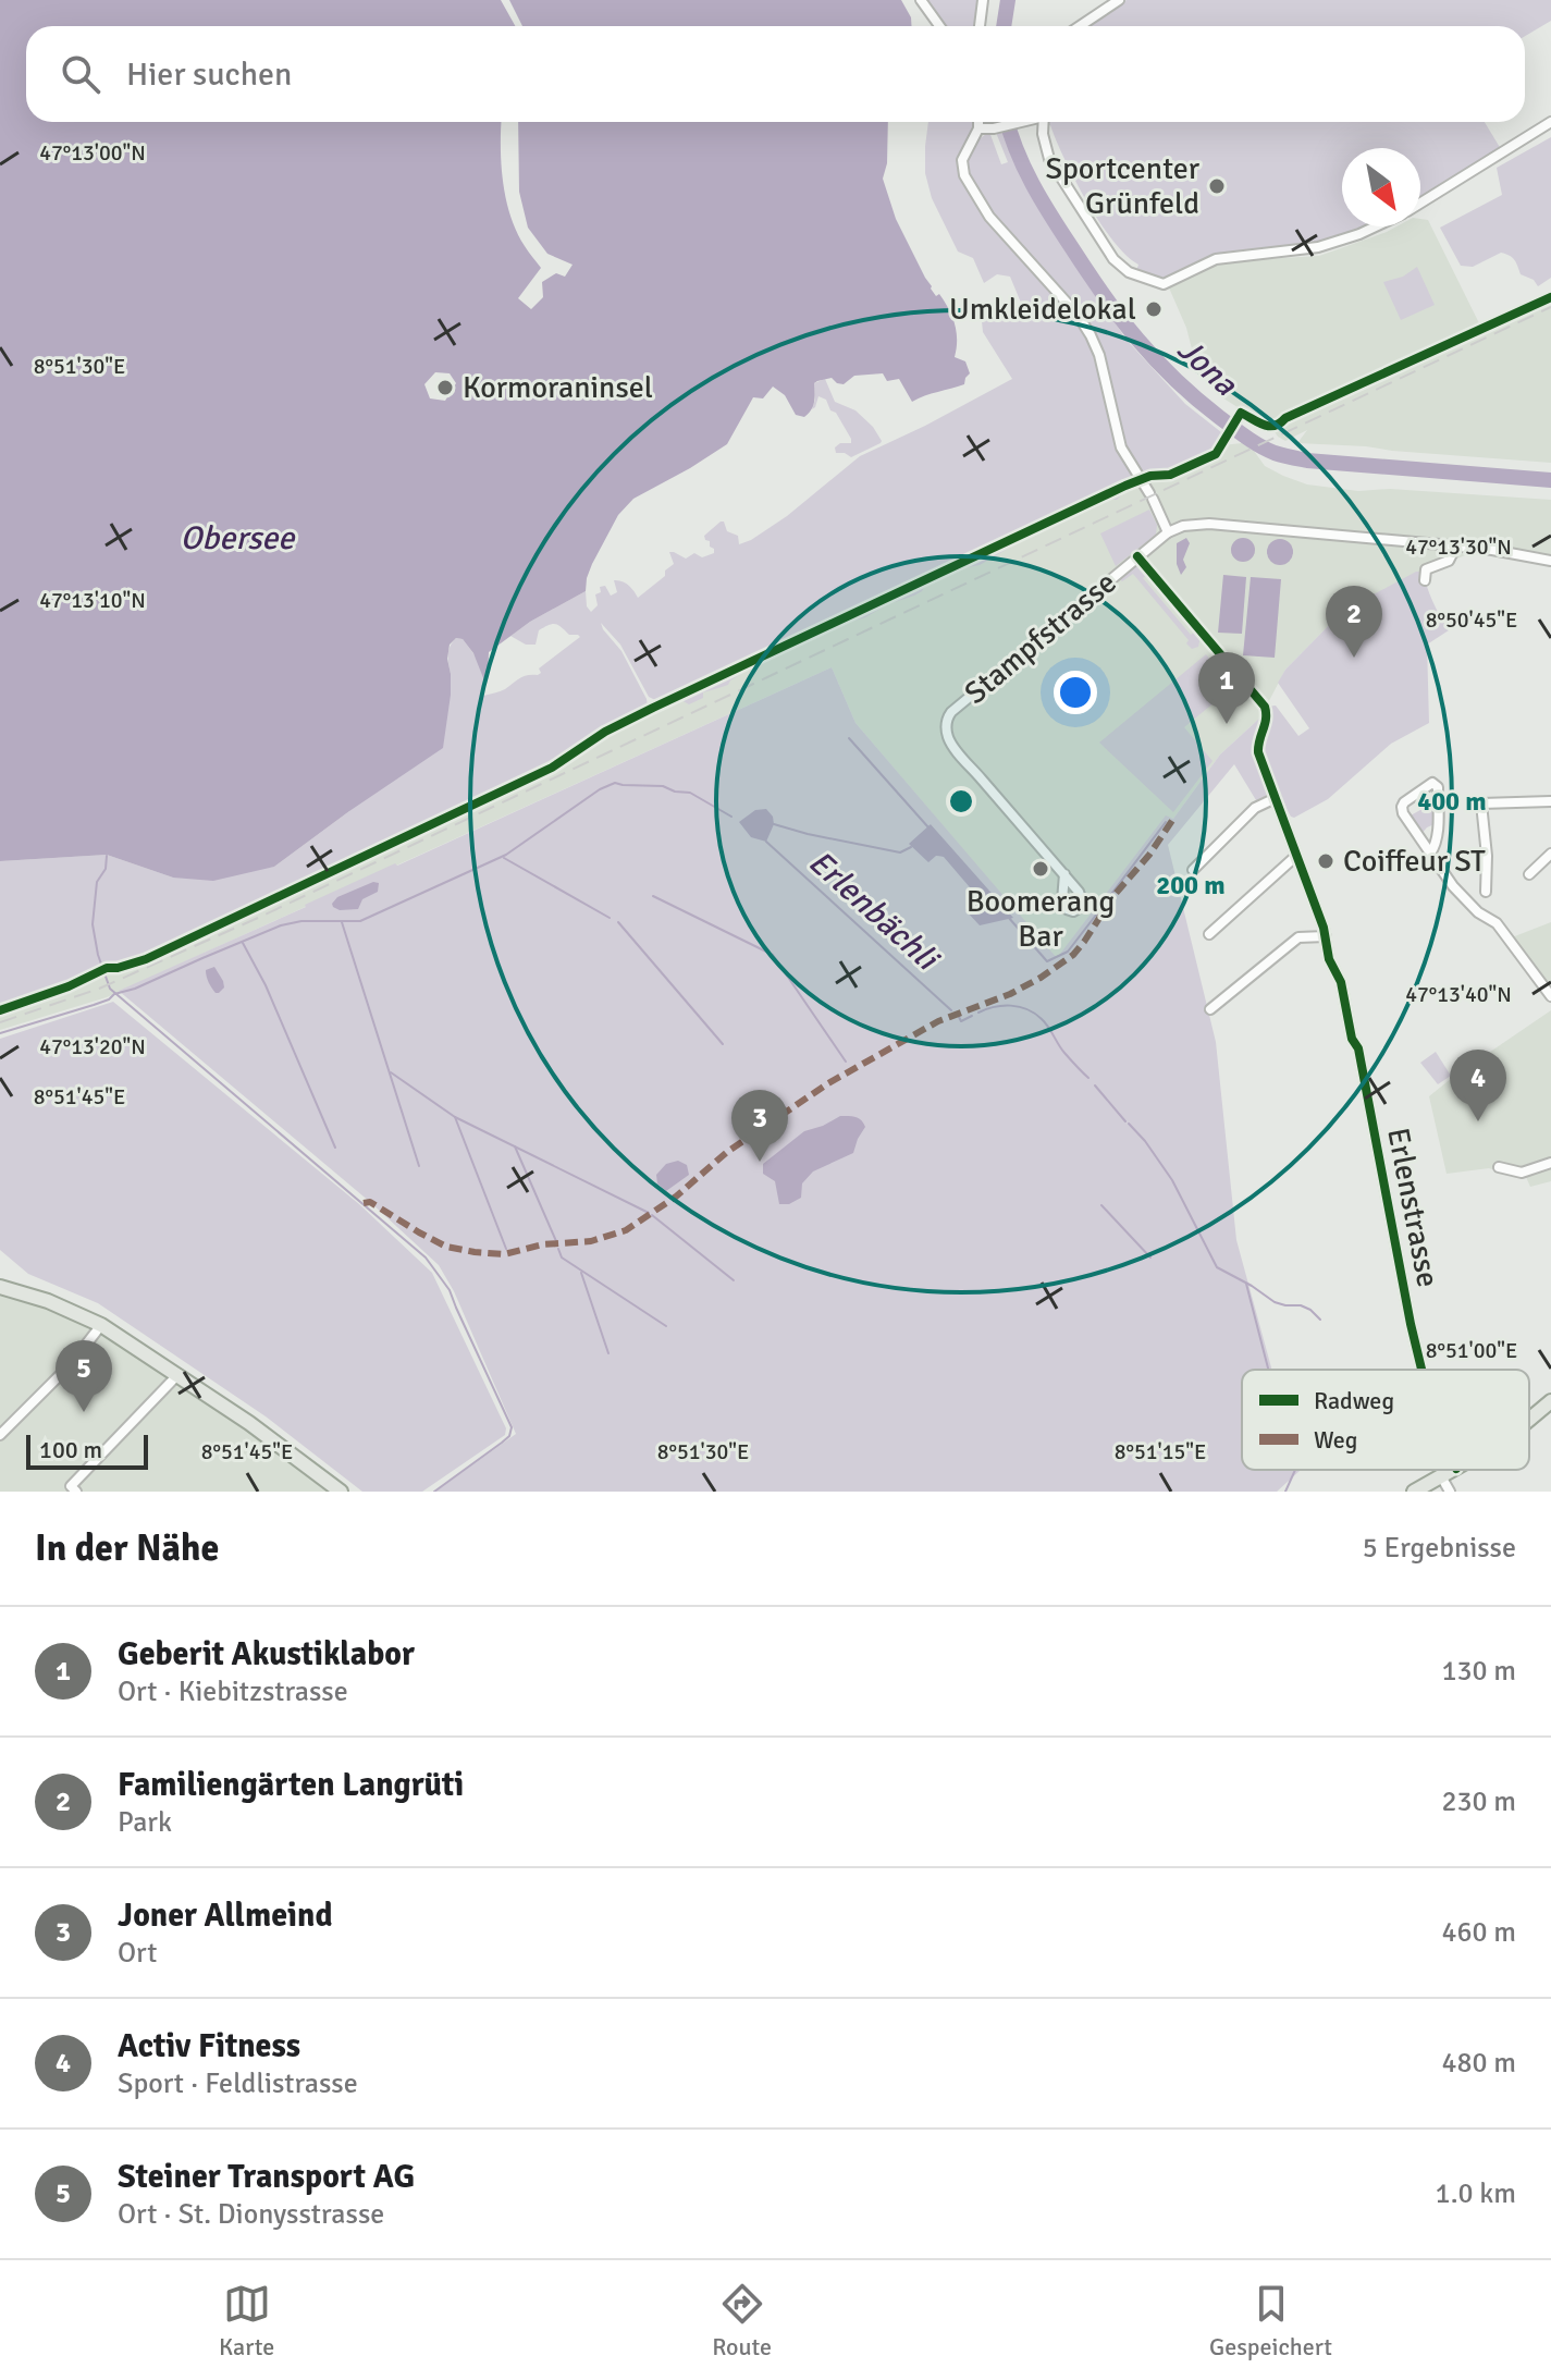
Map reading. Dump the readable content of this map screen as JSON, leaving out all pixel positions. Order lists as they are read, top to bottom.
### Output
{
  "streets": {
    "street": ["Stampfstrasse", "Erlenstrasse"]
  },
  "crossings": [
    ["Stampfstrasse", "Erlenstrasse"]
  ],
  "water": ["Jona", "Obersee", "Erlenbächli"],
  "places": [
    "Sportcenter Grünfeld",
    "Umkleidelokal",
    "Kormoraninsel",
    "Coiffeur ST",
    "Boomerang Bar"
  ],
  "legend": ["Radweg", "Weg"],
  "scale_bar": "100 m",
  "north": "bottom right",
  "page": {
    "search": "Hier suchen",
    "pins": [
      "2",
      "1",
      "4",
      "3",
      "5"
    ],
    "scale": "100 m",
    "heading": ["In der Nähe", "5 Ergebnisse"],
    "list": [
      {
        "mark": "1",
        "name": "Geberit Akustiklabor",
        "note": "Ort · Kiebitzstrasse",
        "value": "130 m"
      },
      {
        "mark": "2",
        "name": "Familiengärten Langrüti",
        "note": "Park",
        "value": "230 m"
      },
      {
        "mark": "3",
        "name": "Joner Allmeind",
        "note": "Ort",
        "value": "460 m"
      },
      {
        "mark": "4",
        "name": "Activ Fitness",
        "note": "Sport · Feldlistrasse",
        "value": "480 m"
      },
      {
        "mark": "5",
        "name": "Steiner Transport AG",
        "note": "Ort · St. Dionysstrasse",
        "value": "1.0 km"
      }
    ],
    "nav": ["Karte", "Route", "Gespeichert"]
  },
  "coordinates": [
    "47°13'00\"N",
    "8°51'30\"E",
    "47°13'30\"N",
    "47°13'10\"N",
    "8°50'45\"E",
    "47°13'40\"N",
    "47°13'20\"N",
    "8°51'45\"E",
    "8°51'00\"E",
    "8°51'15\"E"
  ],
  "rings": ["400 m", "200 m"]
}
